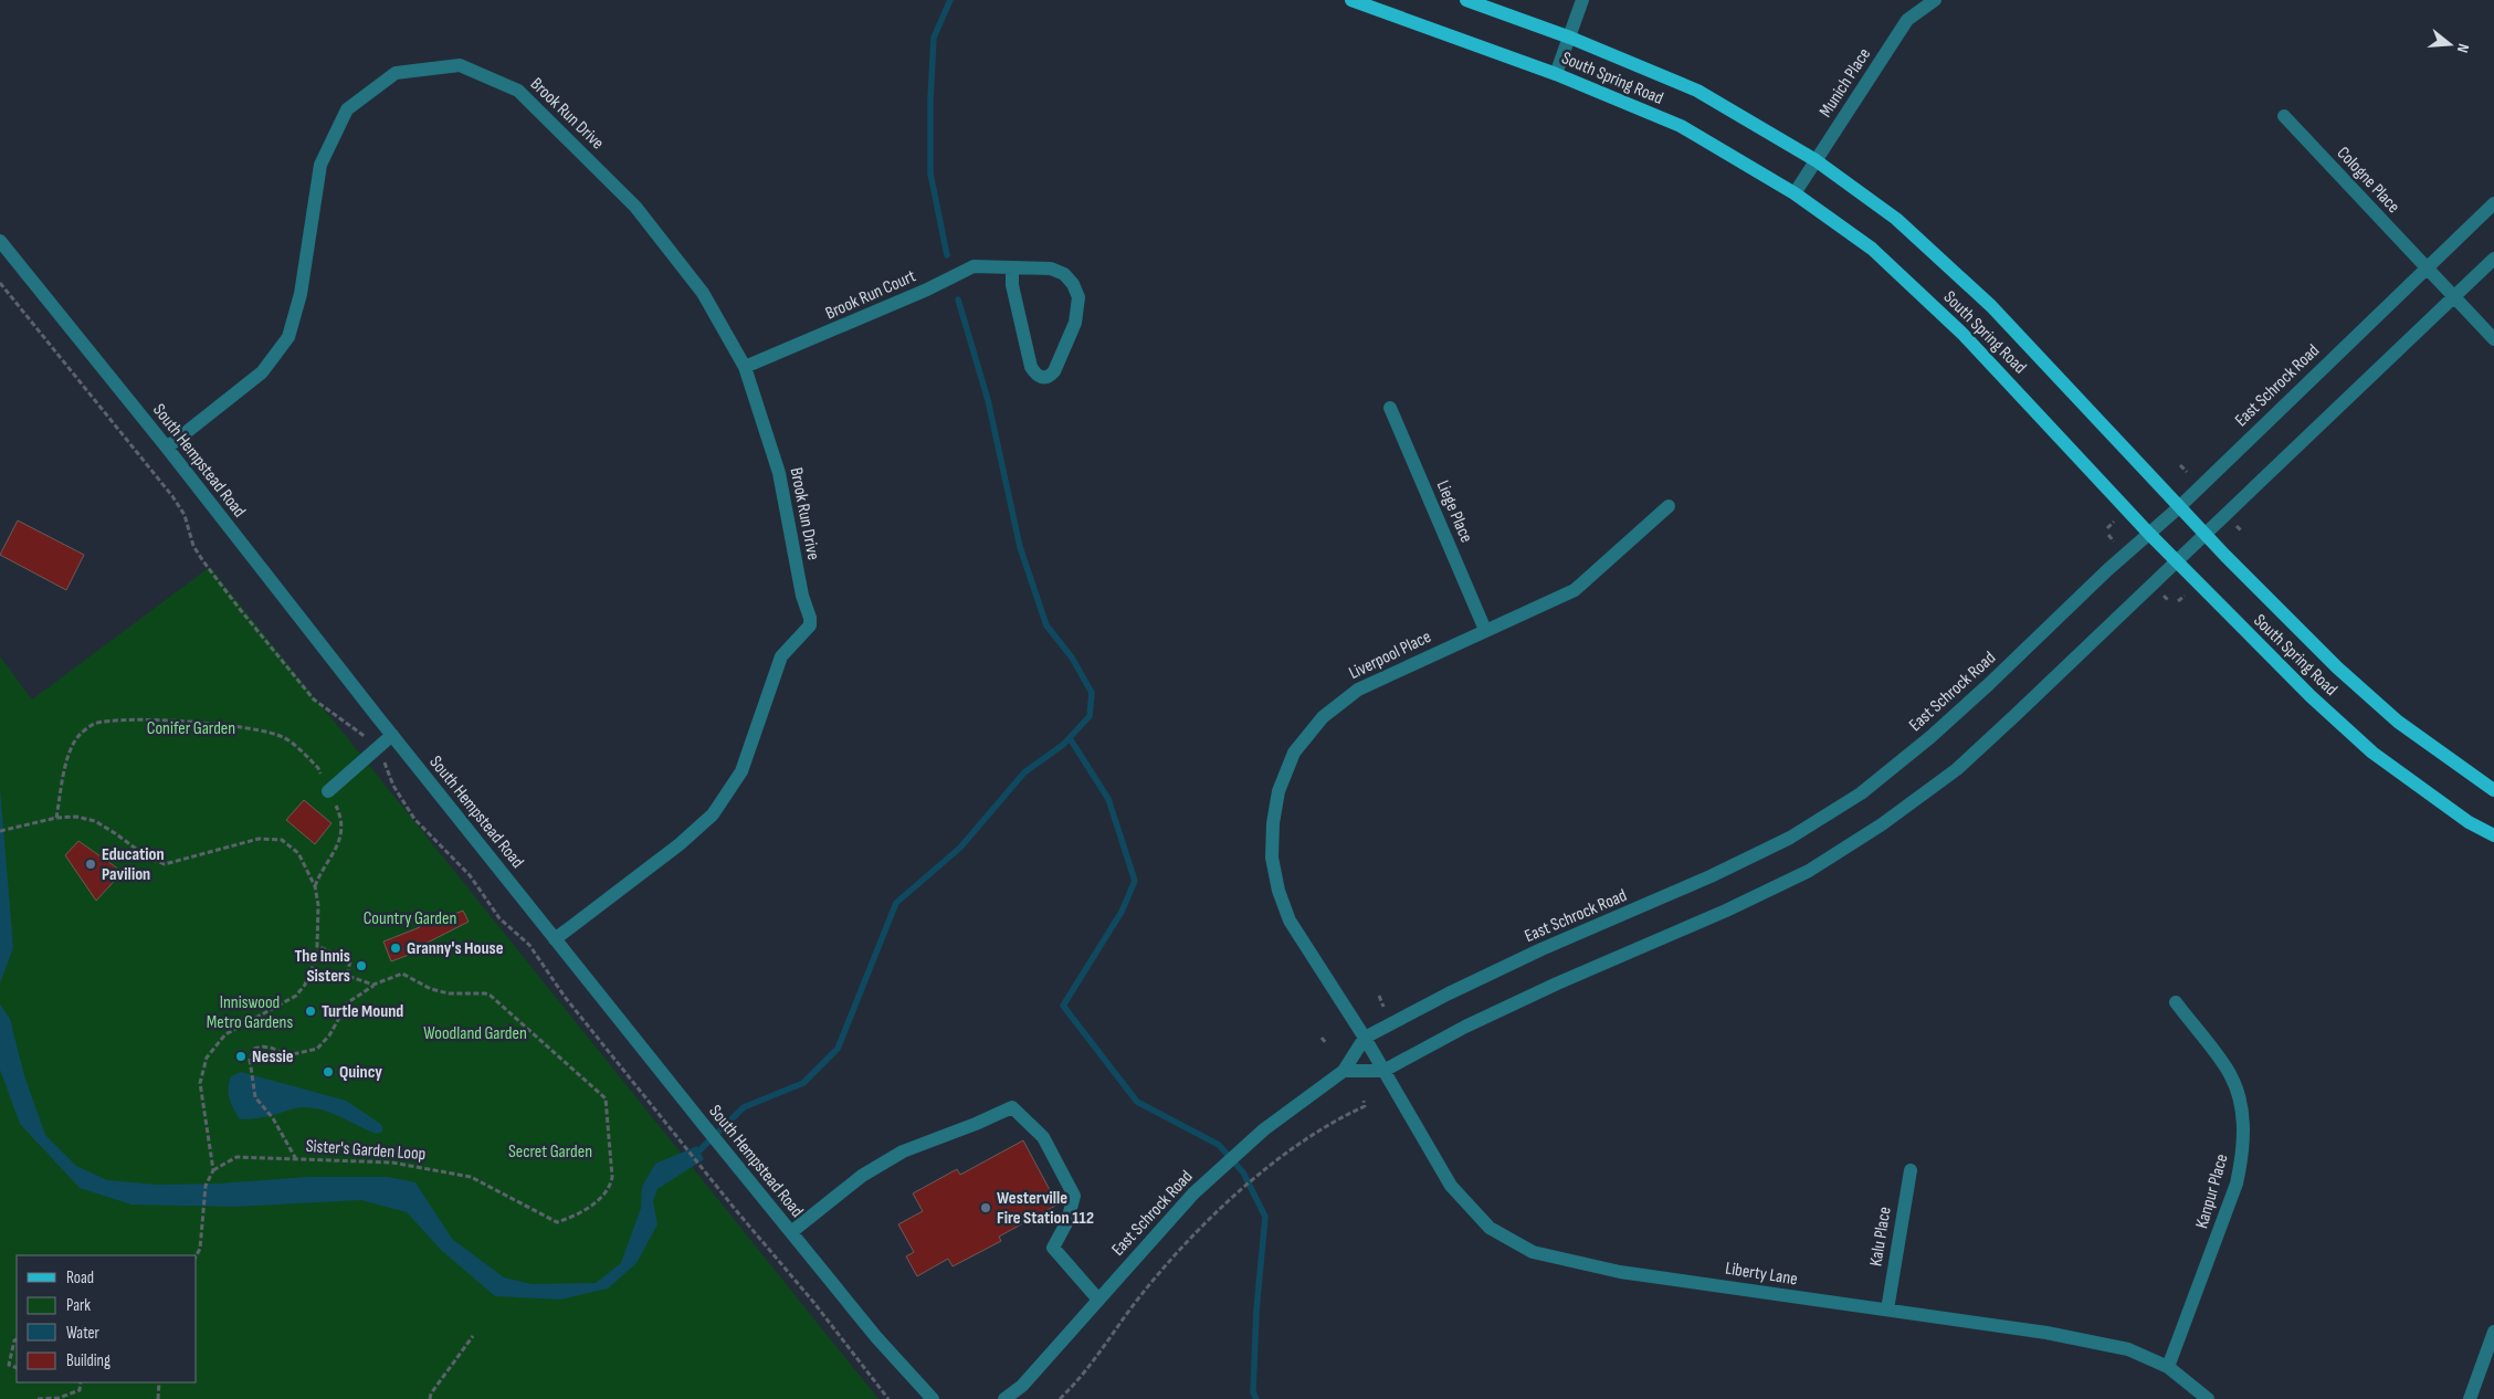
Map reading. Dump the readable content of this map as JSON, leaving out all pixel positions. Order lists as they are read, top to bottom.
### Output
{
  "streets": {
    "main road": ["South Spring Road"],
    "street": [
      "Munich Place",
      "Brook Run Drive",
      "Cologne Place",
      "Brook Run Court",
      "East Schrock Road",
      "South Hempstead Road",
      "Liege Place",
      "Liverpool Place",
      "Kanpur Place",
      "Kalu Place",
      "Liberty Lane"
    ],
    "path": ["Sister's Garden Loop"]
  },
  "crossings": [
    ["South Spring Road", "Munich Place"],
    ["South Spring Road", "East Schrock Road"],
    ["Brook Run Drive", "Brook Run Court"],
    ["Brook Run Drive", "South Hempstead Road"],
    ["Cologne Place", "East Schrock Road"],
    ["East Schrock Road", "Liverpool Place"],
    ["Liege Place", "Liverpool Place"],
    ["Liverpool Place", "Liberty Lane"],
    ["Kanpur Place", "Liberty Lane"],
    ["Kalu Place", "Liberty Lane"]
  ],
  "parks": [
    "Conifer Garden",
    "Country Garden",
    "Inniswood Metro Gardens",
    "Woodland Garden",
    "Secret Garden"
  ],
  "places": [
    "Education Pavilion",
    "Granny's House",
    "The Innis Sisters",
    "Turtle Mound",
    "Nessie",
    "Quincy",
    "Westerville Fire Station 112"
  ],
  "legend": [
    "Road",
    "Park",
    "Water",
    "Building"
  ],
  "north": "right"
}
